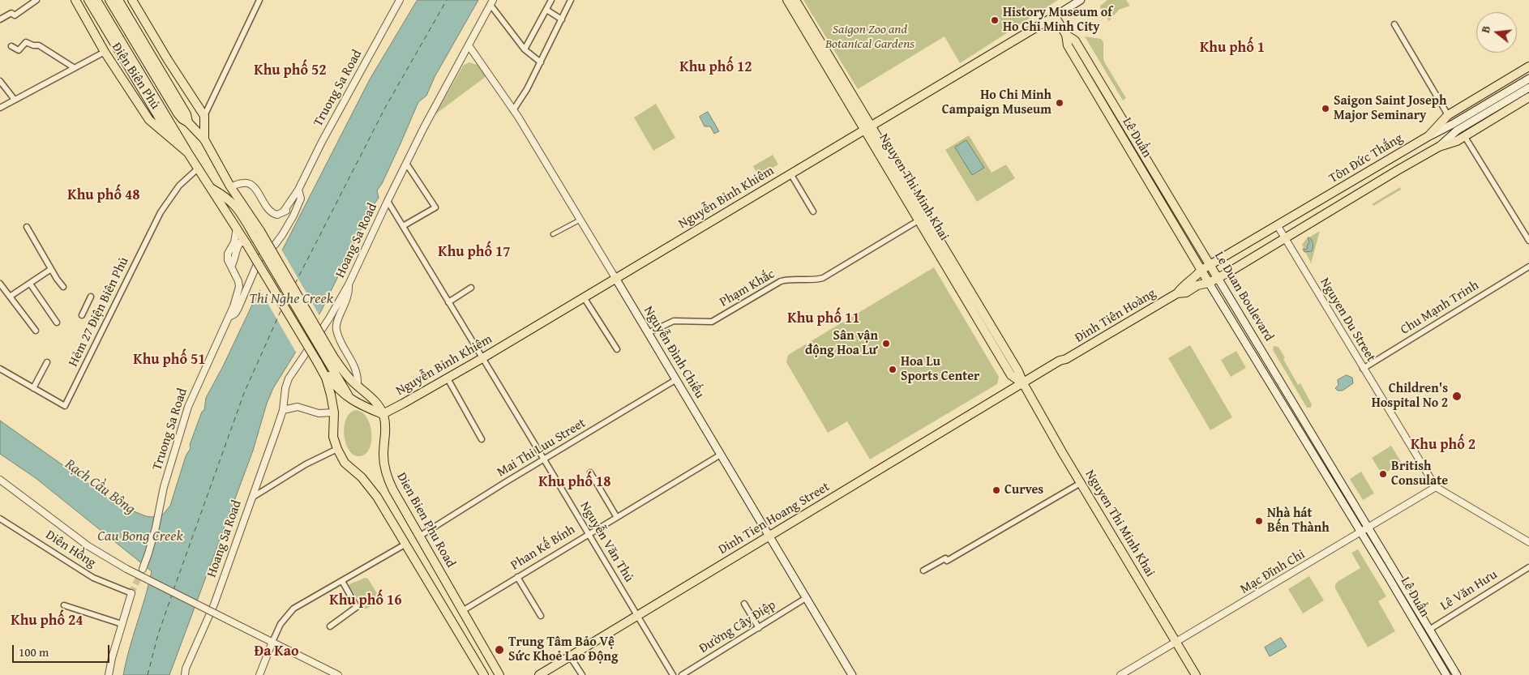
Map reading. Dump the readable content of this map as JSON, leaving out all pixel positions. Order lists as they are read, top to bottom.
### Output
{
  "streets": {
    "main road": [
      "Điện Biên Phủ",
      "Lê Duẩn",
      "Tôn Đức Thắng",
      "Nguyen Thi Minh Khai",
      "Nguyễn Bỉnh Khiêm",
      "Le Duan Boulevard",
      "Đinh Tiên Hoàng",
      "Nguyễn Đình Chiểu",
      "Dinh Tien Hoang Street",
      "Dien Bien Phu Road",
      "Lê Văn Hưu"
    ],
    "street": [
      "Truong Sa Road",
      "Hoang Sa Road",
      "Phạm Khắc",
      "Chu Mạnh Trinh",
      "Hẻm 27 Điện Biên Phủ",
      "Nguyen Du Street",
      "Mai Thi Luu Street",
      "Nguyễn Văn Thủ",
      "Phan Kế Bính",
      "Diên Hồng",
      "Mạc Đĩnh Chi",
      "Đường Cây Điệp"
    ]
  },
  "crossings": [
    ["Điện Biên Phủ", "Hẻm 27 Điện Biên Phủ"],
    ["Điện Biên Phủ", "Dien Bien Phu Road"],
    ["Lê Duẩn", "Nguyễn Bỉnh Khiêm"],
    ["Lê Duẩn", "Le Duan Boulevard"],
    ["Lê Duẩn", "Đinh Tiên Hoàng"],
    ["Lê Duẩn", "Mạc Đĩnh Chi"],
    ["Lê Duẩn", "Lê Văn Hưu"],
    ["Tôn Đức Thắng", "Le Duan Boulevard"],
    ["Tôn Đức Thắng", "Đinh Tiên Hoàng"],
    ["Tôn Đức Thắng", "Nguyen Du Street"],
    ["Nguyen Thi Minh Khai", "Nguyễn Bỉnh Khiêm"],
    ["Nguyen Thi Minh Khai", "Phạm Khắc"],
    ["Nguyen Thi Minh Khai", "Đinh Tiên Hoàng"],
    ["Nguyen Thi Minh Khai", "Dinh Tien Hoang Street"],
    ["Nguyen Thi Minh Khai", "Mạc Đĩnh Chi"],
    ["Nguyễn Bỉnh Khiêm", "Nguyễn Đình Chiểu"],
    ["Nguyễn Bỉnh Khiêm", "Dien Bien Phu Road"],
    ["Nguyễn Bỉnh Khiêm", "Nguyễn Văn Thủ"],
    ["Hoang Sa Road", "Nguyễn Đình Chiểu"],
    ["Hoang Sa Road", "Nguyễn Văn Thủ"],
    ["Phạm Khắc", "Nguyễn Đình Chiểu"],
    ["Le Duan Boulevard", "Đinh Tiên Hoàng"],
    ["Le Duan Boulevard", "Mạc Đĩnh Chi"],
    ["Le Duan Boulevard", "Lê Văn Hưu"],
    ["Chu Mạnh Trinh", "Nguyen Du Street"],
    ["Đinh Tiên Hoàng", "Dinh Tien Hoang Street"],
    ["Nguyen Du Street", "Mạc Đĩnh Chi"],
    ["Nguyễn Đình Chiểu", "Mai Thi Luu Street"],
    ["Nguyễn Đình Chiểu", "Dinh Tien Hoang Street"],
    ["Nguyễn Đình Chiểu", "Phan Kế Bính"],
    ["Nguyễn Đình Chiểu", "Đường Cây Điệp"],
    ["Mai Thi Luu Street", "Dien Bien Phu Road"],
    ["Mai Thi Luu Street", "Nguyễn Văn Thủ"],
    ["Dinh Tien Hoang Street", "Nguyễn Văn Thủ"],
    ["Dien Bien Phu Road", "Phan Kế Bính"],
    ["Nguyễn Văn Thủ", "Phan Kế Bính"]
  ],
  "districts": [
    "Khu phố 1",
    "Khu phố 12",
    "Khu phố 52",
    "Khu phố 48",
    "Khu phố 17",
    "Khu phố 11",
    "Khu phố 51",
    "Khu phố 2",
    "Khu phố 18",
    "Khu phố 16",
    "Khu phố 24",
    "Đa Kao"
  ],
  "water": ["Thi Nghe Creek", "Rạch Cầu Bông", "Cau Bong Creek"],
  "parks": ["Saigon Zoo and Botanical Gardens"],
  "places": [
    "History Museum of Ho Chi Minh City",
    "Ho Chi Minh Campaign Museum",
    "Saigon Saint Joseph Major Seminary",
    "Sân vận động Hoa Lư",
    "Hoa Lu Sports Center",
    "Children's Hospital No 2",
    "British Consulate",
    "Curves",
    "Nhà hát Bến Thành",
    "Trung Tâm Bảo Vệ Sức Khoẻ Lao Động"
  ],
  "scale_bar": "100 m",
  "north": "left"
}
